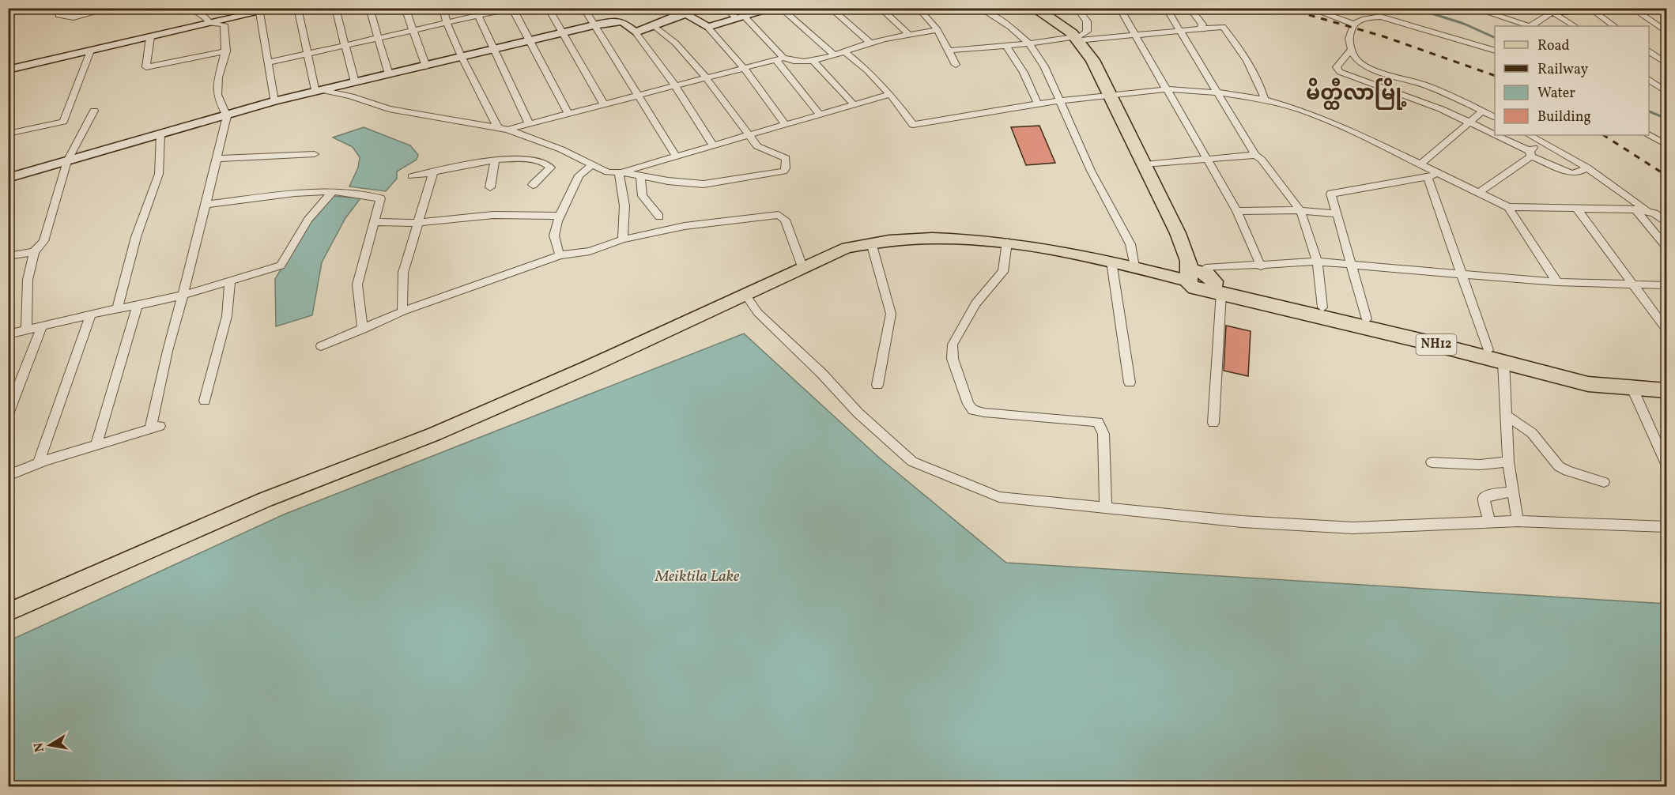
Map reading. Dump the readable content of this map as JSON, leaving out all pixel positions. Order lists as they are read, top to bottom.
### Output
{
  "streets": {
    "highway": ["NH12"]
  },
  "districts": ["မိတ္ထီလာမြို့"],
  "water": ["Meiktila Lake"],
  "legend": [
    "Road",
    "Railway",
    "Water",
    "Building"
  ],
  "north": "left"
}
